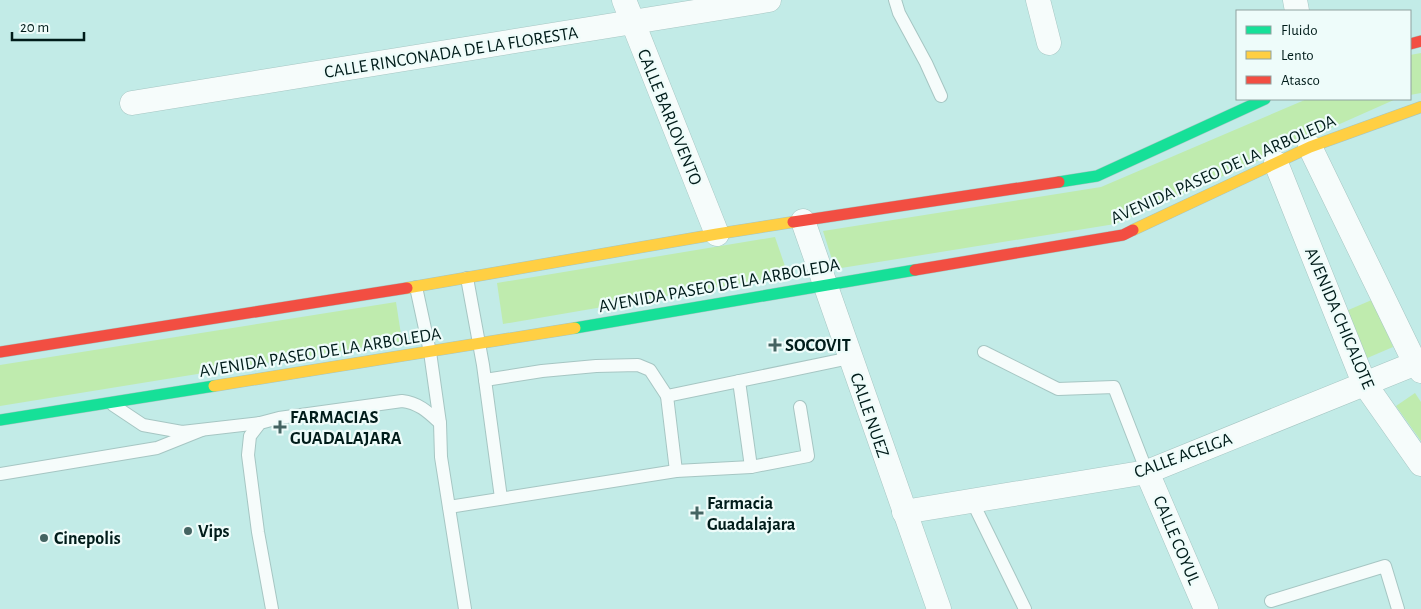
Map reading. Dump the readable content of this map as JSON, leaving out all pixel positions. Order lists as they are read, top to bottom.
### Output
{
  "streets": {
    "street": [
      "CALLE RINCONADA DE LA FLORESTA",
      "CALLE BARLOVENTO",
      "AVENIDA PASEO DE LA ARBOLEDA",
      "AVENIDA CHICALOTE",
      "CALLE NUEZ",
      "CALLE ACELGA",
      "CALLE COYUL"
    ]
  },
  "crossings": [
    ["CALLE RINCONADA DE LA FLORESTA", "CALLE BARLOVENTO"],
    ["AVENIDA PASEO DE LA ARBOLEDA", "AVENIDA CHICALOTE"],
    ["AVENIDA PASEO DE LA ARBOLEDA", "CALLE NUEZ"],
    ["AVENIDA CHICALOTE", "CALLE ACELGA"],
    ["CALLE NUEZ", "CALLE ACELGA"],
    ["CALLE ACELGA", "CALLE COYUL"]
  ],
  "places": {
    "health": ["SOCOVIT", "FARMACIAS GUADALAJARA", "Farmacia Guadalajara"],
    "other": ["Vips", "Cinepolis"]
  },
  "legend": ["Fluido", "Lento", "Atasco"],
  "scale_bar": "20 m"
}
